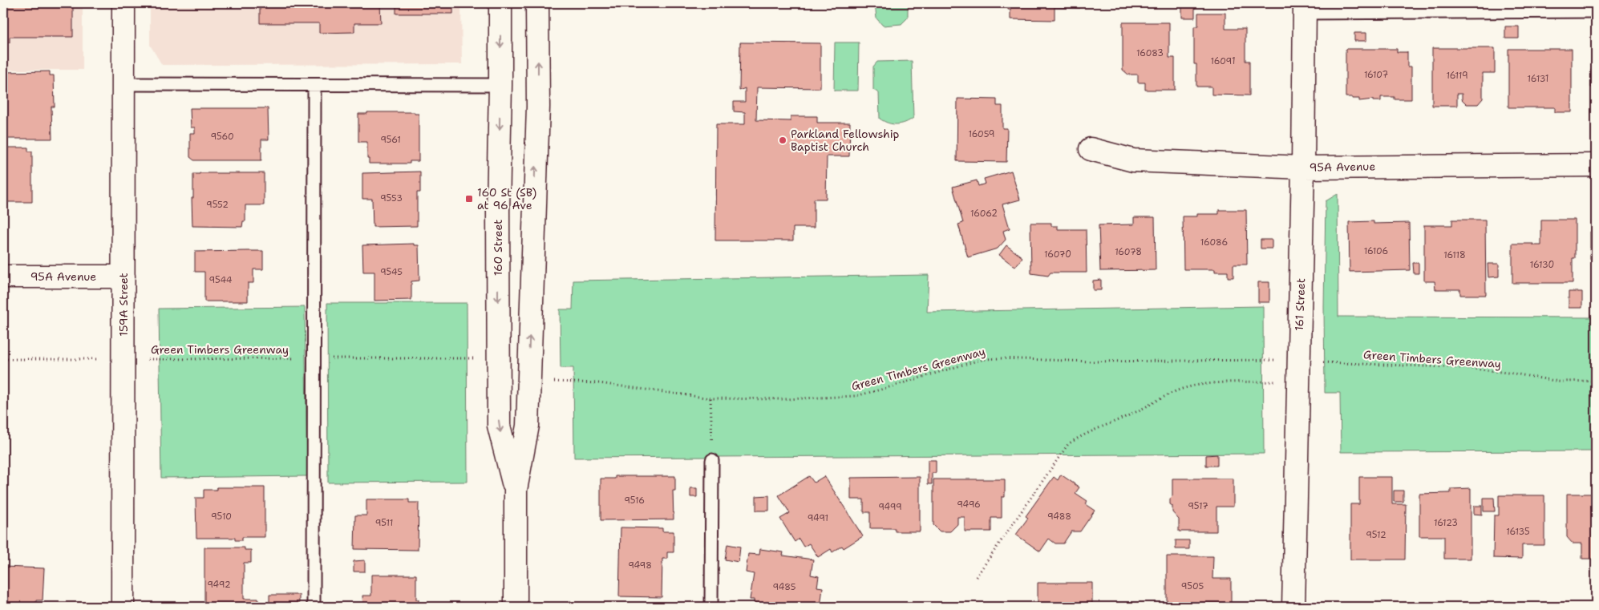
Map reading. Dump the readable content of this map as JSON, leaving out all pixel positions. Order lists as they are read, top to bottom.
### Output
{
  "streets": {
    "street": [
      "95A Avenue",
      "160 Street",
      "159A Street",
      "161 Street"
    ],
    "path": ["Green Timbers Greenway"]
  },
  "crossings": [
    ["95A Avenue", "159A Street"],
    ["95A Avenue", "161 Street"]
  ],
  "places": {
    "other": ["Parkland Fellowship Baptist Church"],
    "transit": ["160 St (SB) at 96 Ave"]
  },
  "house_numbers": [
    "16083",
    "16091",
    "16107",
    "16119",
    "16131",
    "16059",
    "9560",
    "9561",
    "9553",
    "9552",
    "16062",
    "16086",
    "16106",
    "16078",
    "16070",
    "16118",
    "16130",
    "9545",
    "9544",
    "9516",
    "9496",
    "9517",
    "9499",
    "9510",
    "9488",
    "9491",
    "9511",
    "16123",
    "16135",
    "9512",
    "9498",
    "9492",
    "9505",
    "9485"
  ]
}
